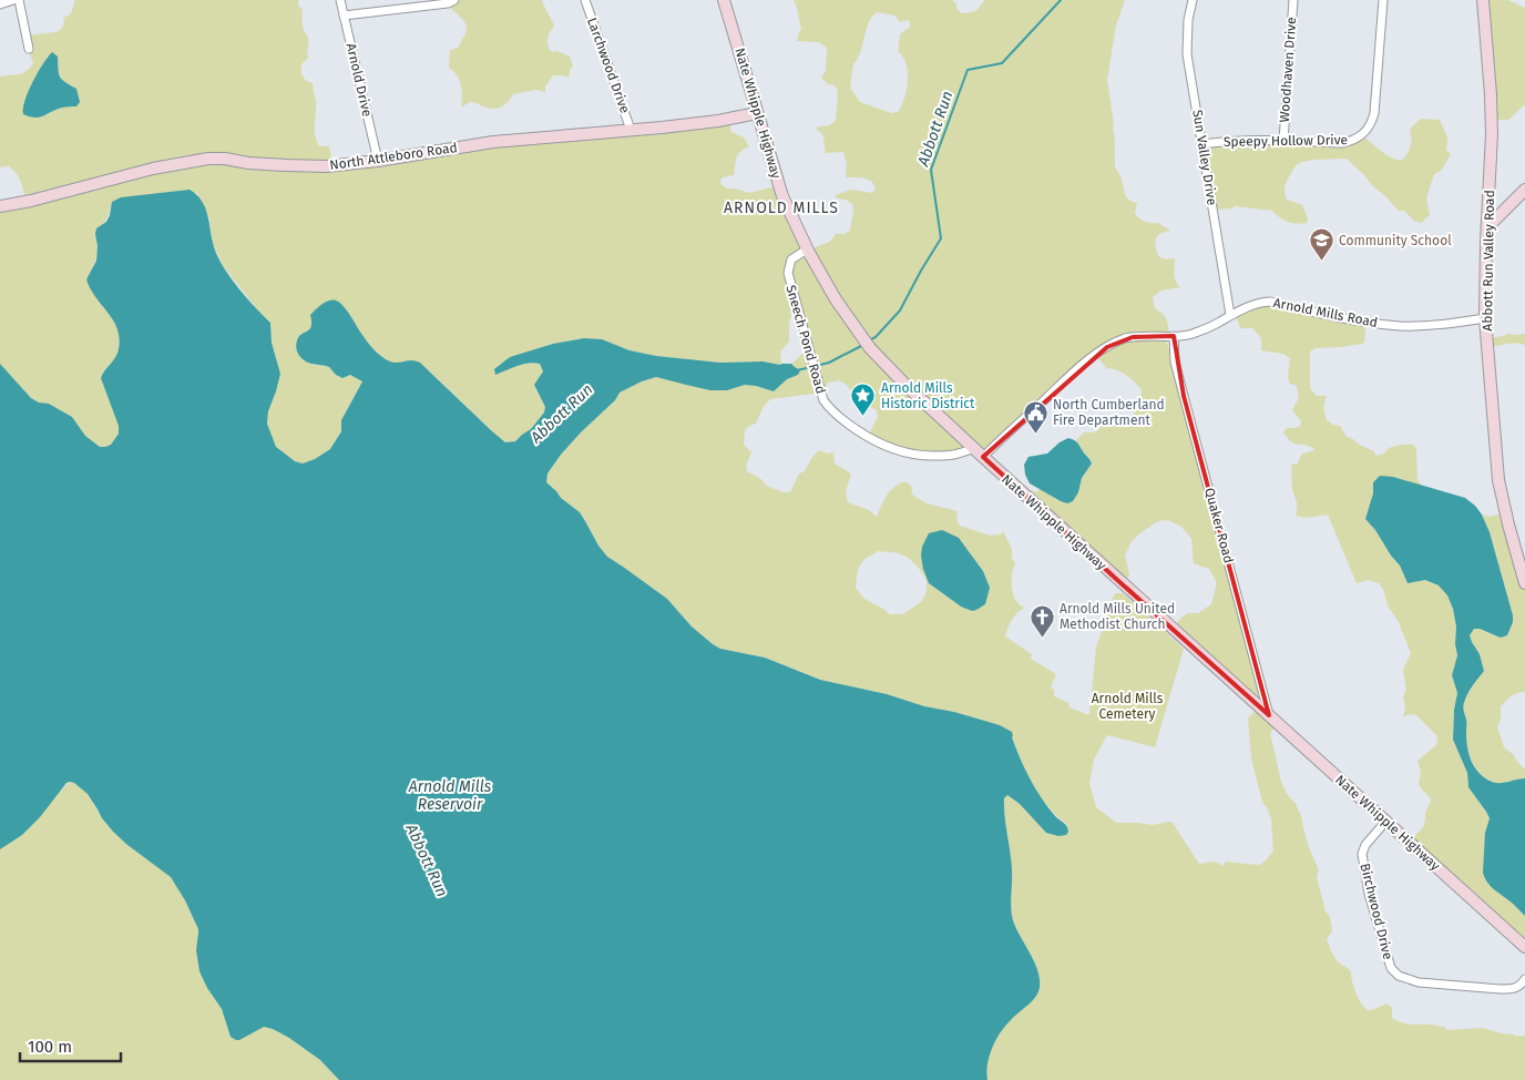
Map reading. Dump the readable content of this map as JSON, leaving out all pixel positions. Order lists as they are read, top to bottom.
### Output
{
  "streets": {
    "street": [
      "Larchwood Drive",
      "Woodhaven Drive",
      "Arnold Drive",
      "Nate Whipple Highway",
      "Speepy Hollow Drive",
      "North Attleboro Road",
      "Sun Valley Drive",
      "Abbott Run Valley Road",
      "Arnold Mills Road",
      "Sneech Pond Road",
      "Quaker Road",
      "Birchwood Drive"
    ]
  },
  "crossings": [
    ["Larchwood Drive", "North Attleboro Road"],
    ["Woodhaven Drive", "Speepy Hollow Drive"],
    ["Arnold Drive", "North Attleboro Road"],
    ["Nate Whipple Highway", "North Attleboro Road"],
    ["Nate Whipple Highway", "Arnold Mills Road"],
    ["Nate Whipple Highway", "Sneech Pond Road"],
    ["Nate Whipple Highway", "Quaker Road"],
    ["Nate Whipple Highway", "Birchwood Drive"],
    ["Speepy Hollow Drive", "Sun Valley Drive"],
    ["Sun Valley Drive", "Arnold Mills Road"],
    ["Abbott Run Valley Road", "Arnold Mills Road"],
    ["Arnold Mills Road", "Quaker Road"]
  ],
  "districts": ["ARNOLD MILLS"],
  "water": ["Abbott Run", "Arnold Mills Reservoir"],
  "parks": ["Arnold Mills Cemetery"],
  "places": {
    "school or university": ["Community School"],
    "place": ["Arnold Mills Historic District"],
    "public building": ["North Cumberland Fire Department"],
    "church": ["Arnold Mills United Methodist Church"]
  },
  "scale_bar": "100 m"
}
